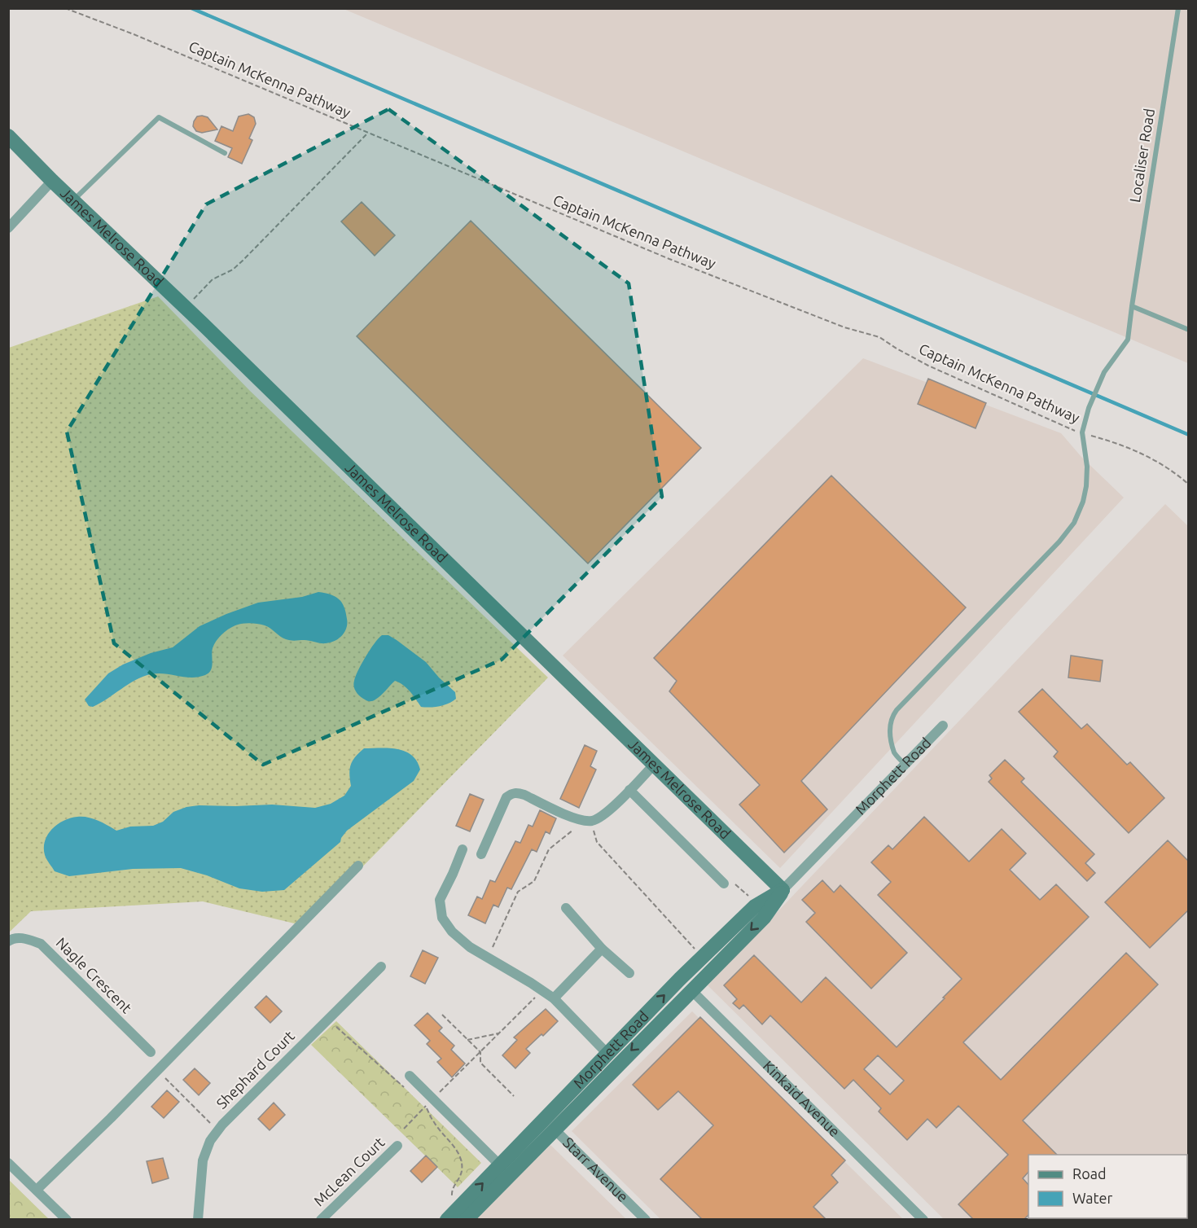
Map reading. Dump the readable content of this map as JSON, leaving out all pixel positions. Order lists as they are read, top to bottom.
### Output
{
  "streets": {
    "street": [
      "James Melrose Road",
      "Morphett Road",
      "Nagle Crescent",
      "Shephard Court",
      "Kinkaid Avenue",
      "Starr Avenue",
      "McLean Court"
    ],
    "lane": ["Localiser Road"],
    "path": ["Captain McKenna Pathway"]
  },
  "crossings": [
    ["Captain McKenna Pathway", "Localiser Road"],
    ["James Melrose Road", "Morphett Road"],
    ["Morphett Road", "Kinkaid Avenue"],
    ["Morphett Road", "Starr Avenue"]
  ],
  "legend": ["Road", "Water"]
}
